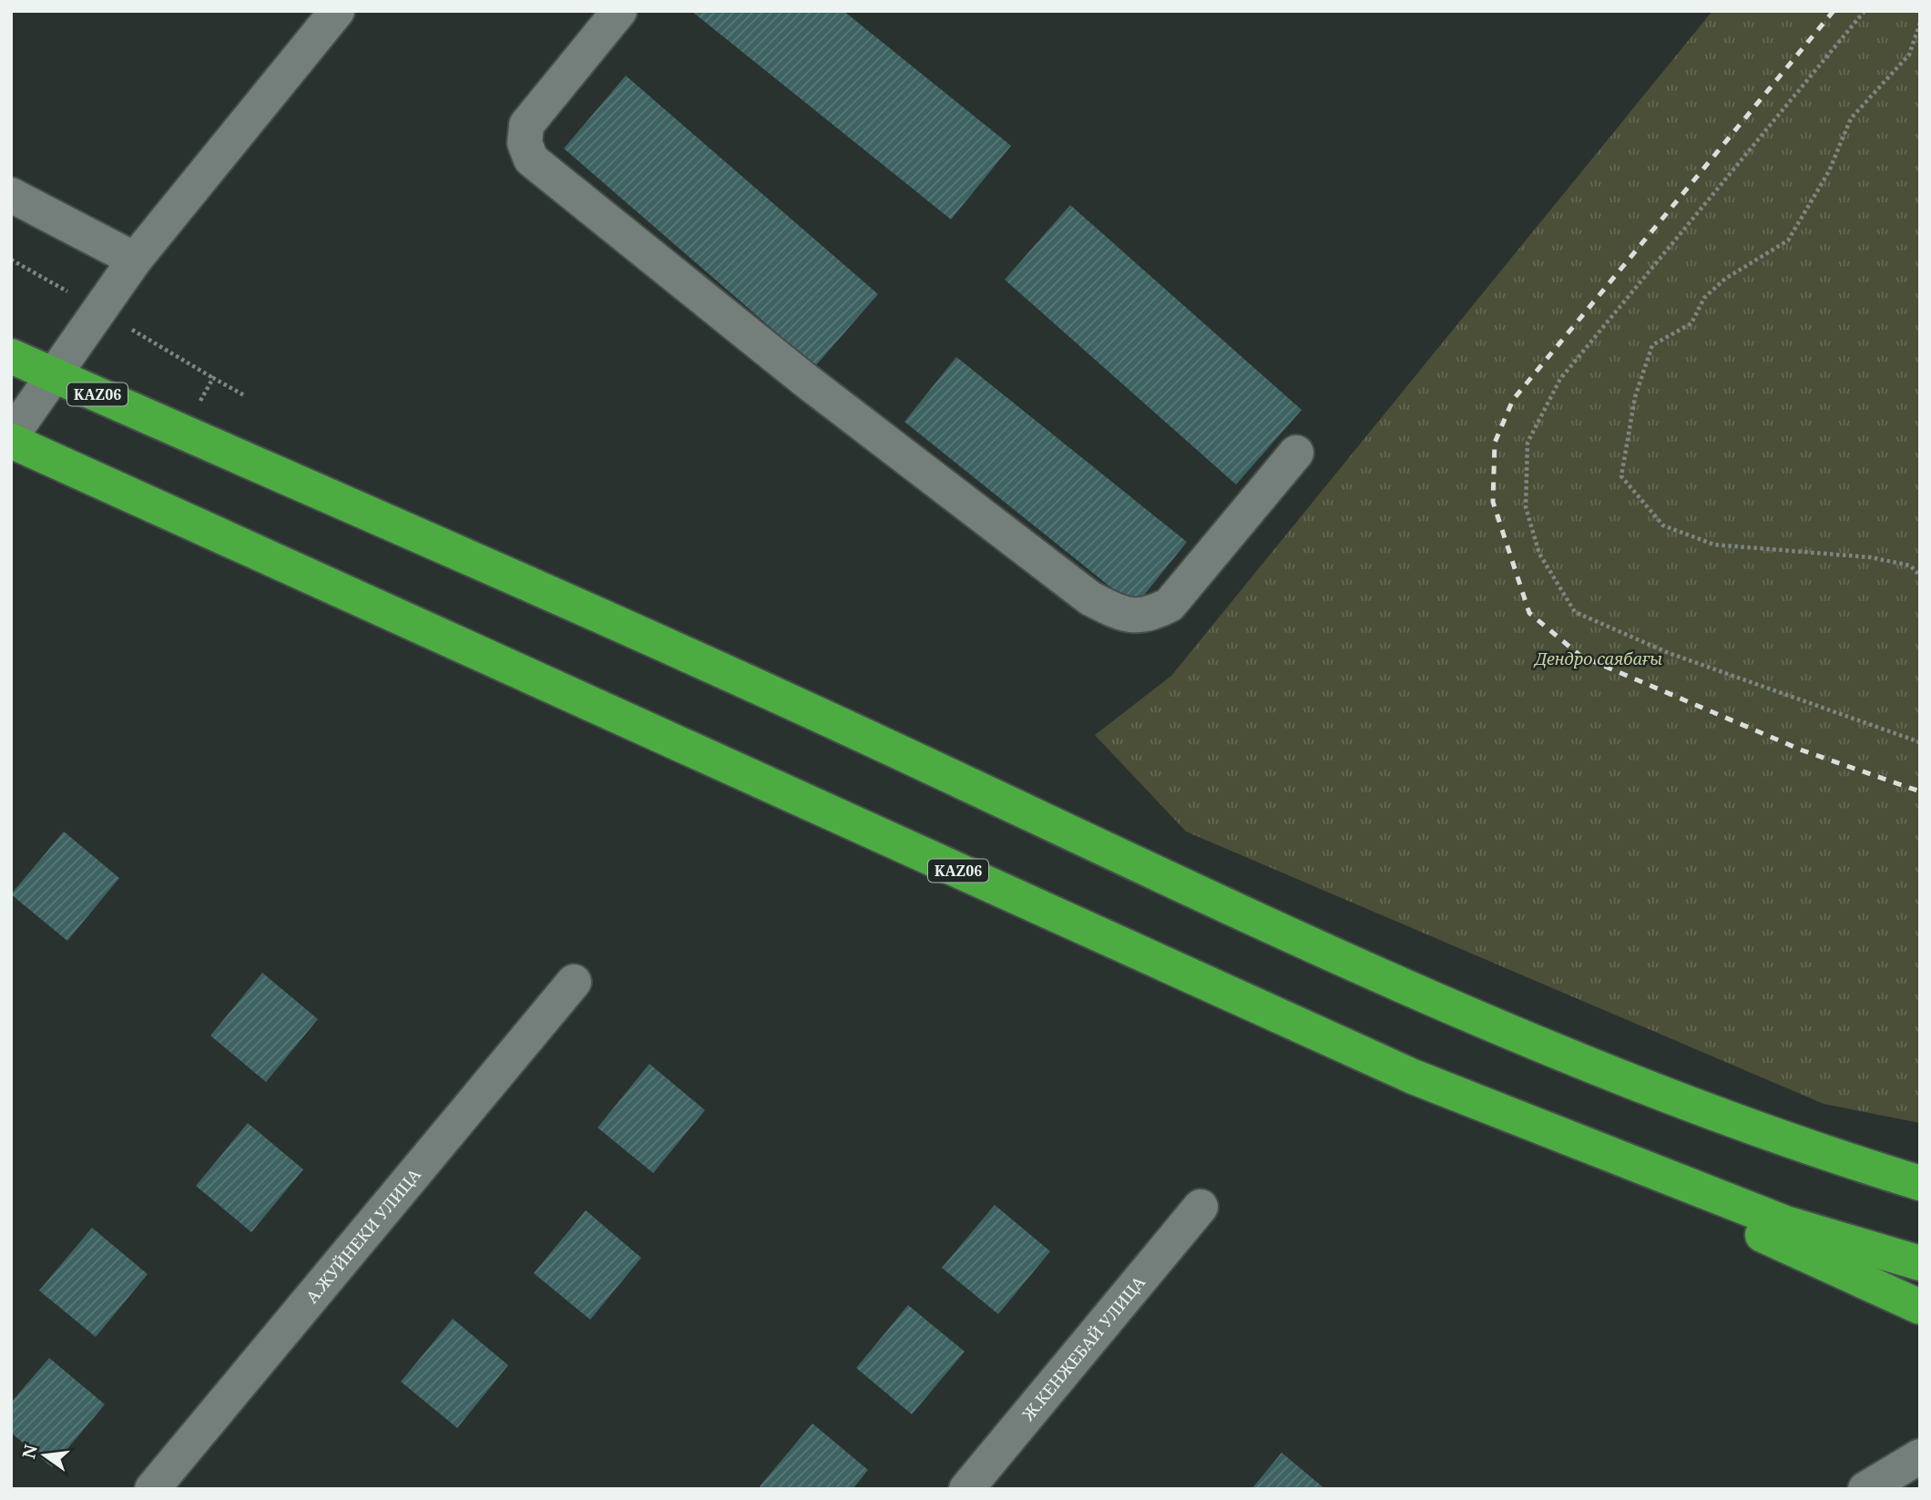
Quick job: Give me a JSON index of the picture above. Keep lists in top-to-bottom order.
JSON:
{
  "streets": {
    "highway": ["KАZ06"],
    "street": ["А.ЖУЙНЕКИ УЛИЦА", "Ж.КЕНЖЕБАЙ УЛИЦА"]
  },
  "parks": ["Дендро саябағы"],
  "north": "left"
}
